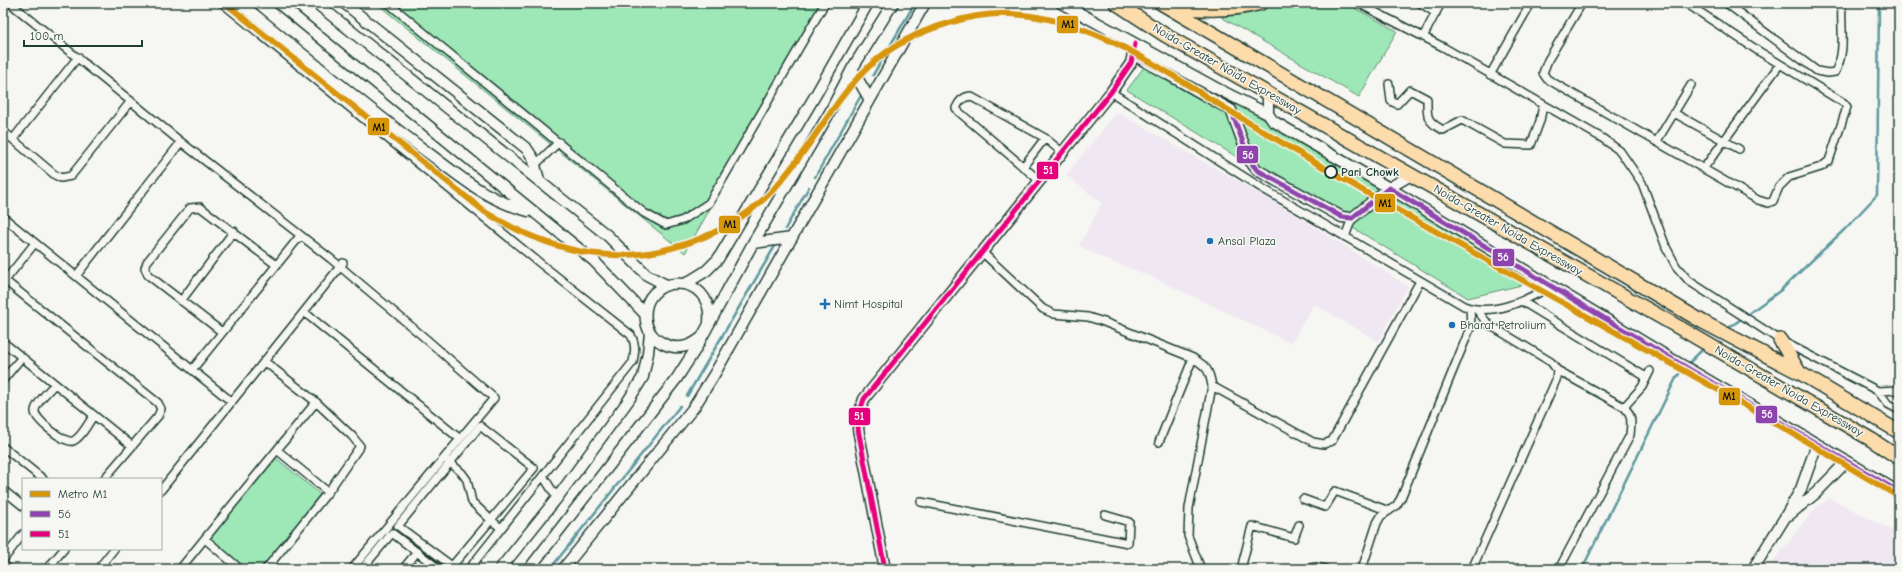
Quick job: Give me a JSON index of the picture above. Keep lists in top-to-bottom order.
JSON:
{
  "streets": {
    "highway": ["Noida-Greater Noida Expressway"]
  },
  "places": {
    "other": ["Pari Chowk", "Ansal Plaza", "Bharat Petrolium"],
    "health": ["Nimt Hospital"]
  },
  "lines": ["metro line M1", "transit line 51", "transit line 56"],
  "legend": ["Metro M1", "56", "51"],
  "scale_bar": "100 m"
}
